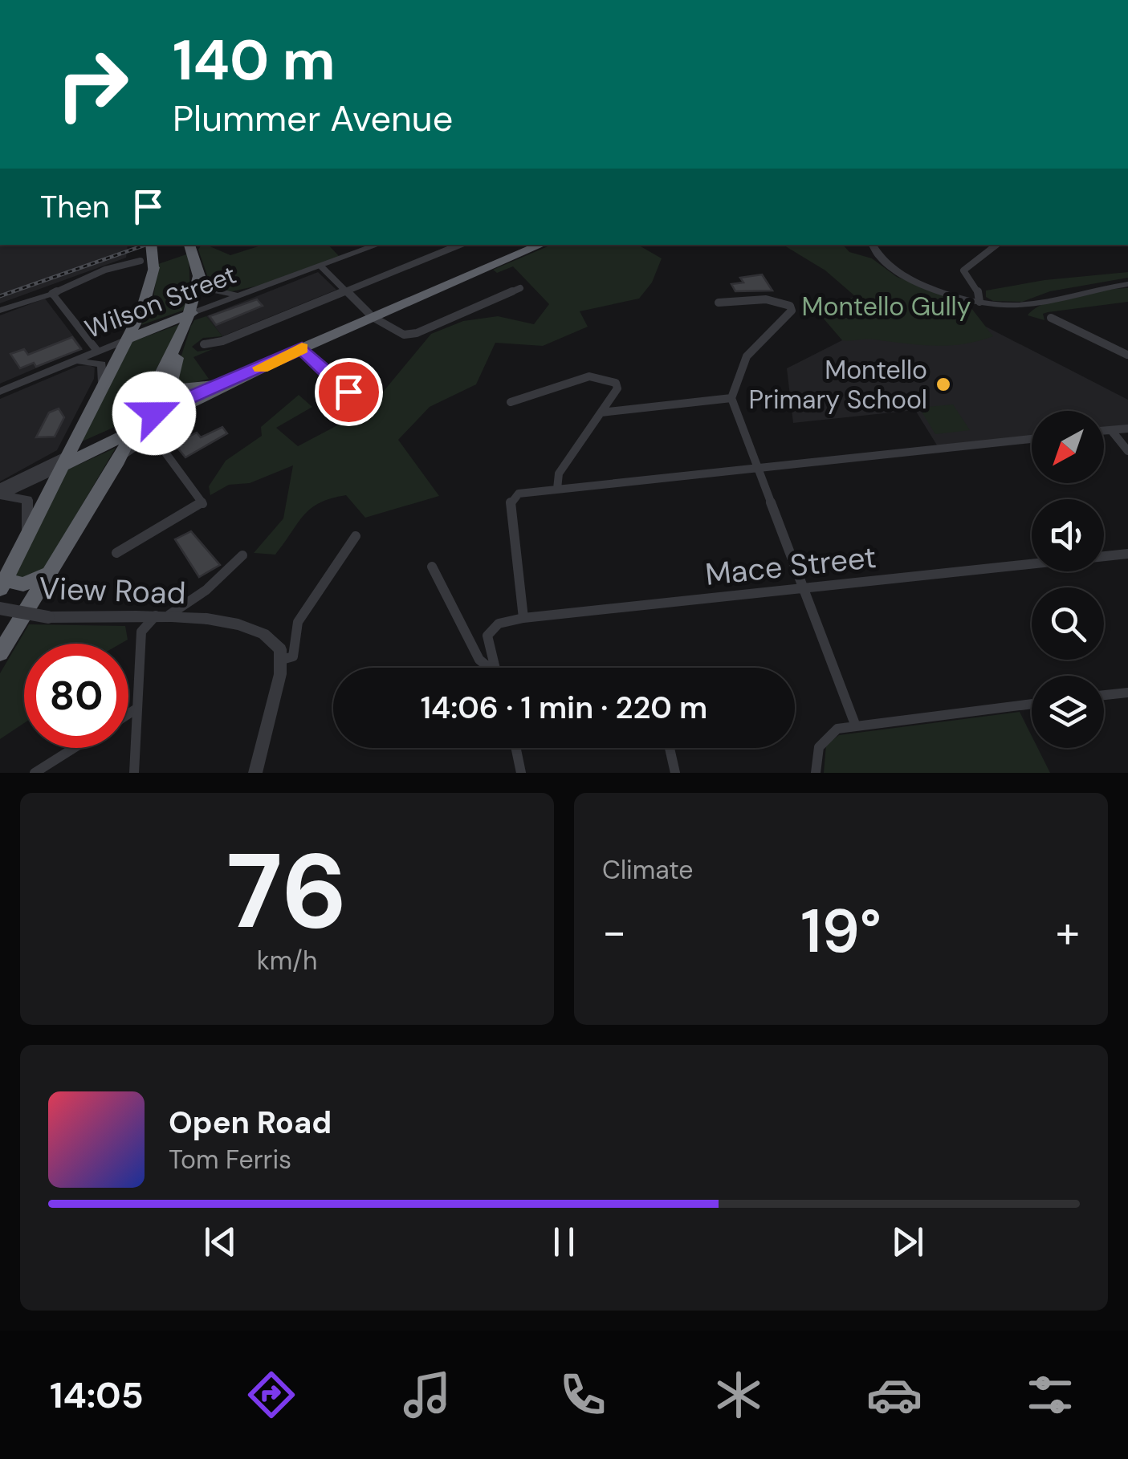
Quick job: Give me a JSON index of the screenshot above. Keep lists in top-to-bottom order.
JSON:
{
  "streets": {
    "highway": ["Wilson Street"],
    "street": ["Mace Street", "View Road"]
  },
  "parks": ["Montello Gully"],
  "places": ["Montello Primary School"],
  "north": "bottom left",
  "page": {
    "turn": ["140 m", "Plummer Avenue"],
    "then": "Then",
    "limit": "80",
    "trip": "14:06 · 1 min · 220 m",
    "tile": [
      ["76", "km/h"],
      "Climate"
    ],
    "heat": ["−", "19°", "+"],
    "song": ["Open Road", "Tom Ferris"],
    "tabs": "14:05"
  }
}
